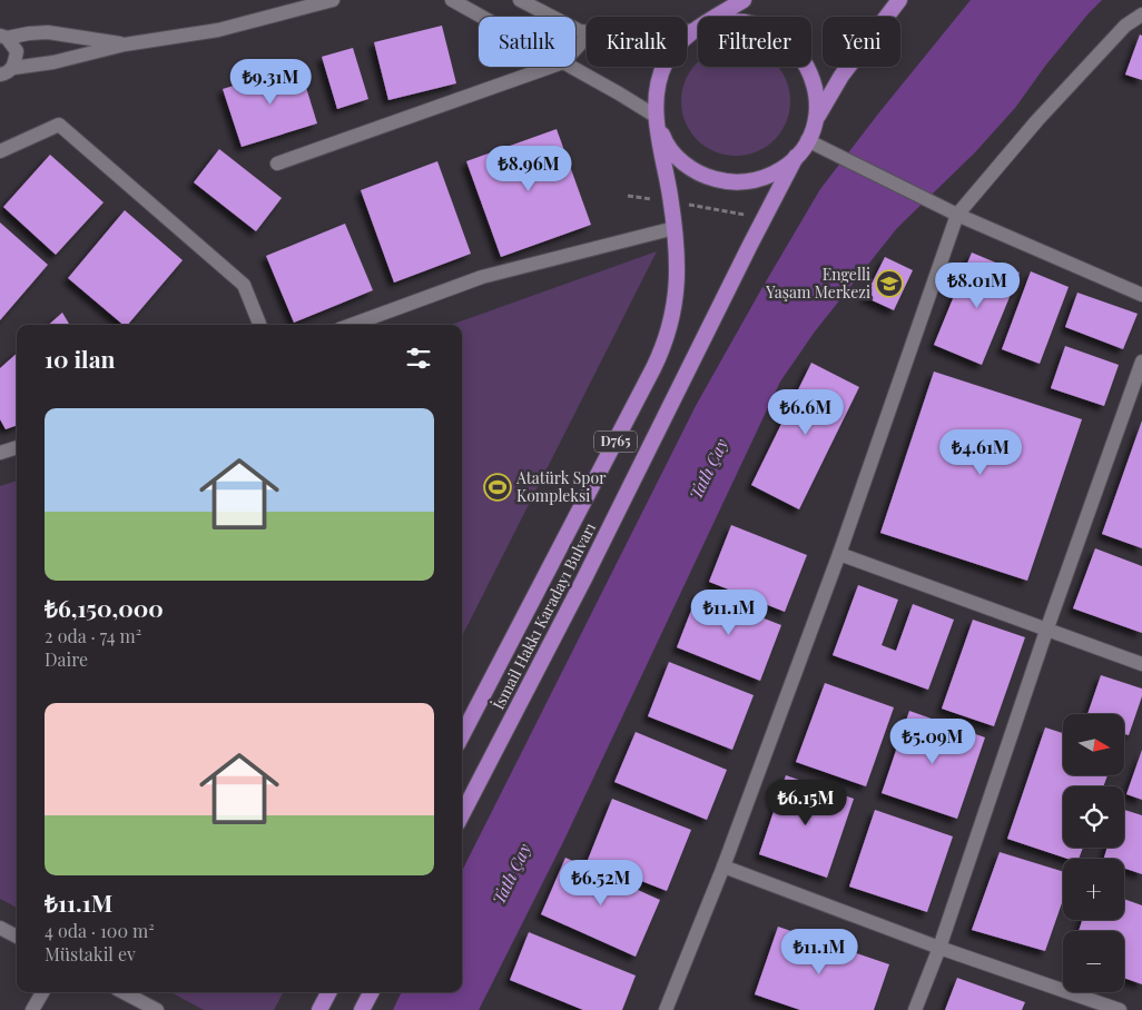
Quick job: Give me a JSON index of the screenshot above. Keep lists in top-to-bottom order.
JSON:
{
  "streets": {
    "highway": ["D765", "İsmail Hakkı Karadayı Bulvarı"]
  },
  "crossings": [
    ["D765", "İsmail Hakkı Karadayı Bulvarı"]
  ],
  "water": ["Tatlı Çay"],
  "places": {
    "school or university": ["Engelli Yaşam Merkezi"],
    "sports": ["Atatürk Spor Kompleksi"]
  },
  "north": "right",
  "page": {
    "chip": [
      "Satılık",
      "Kiralık",
      "Filtreler",
      "Yeni"
    ],
    "price": [
      "₺9.31M",
      "₺8.96M",
      "₺8.01M",
      "₺6.6M",
      "₺4.61M",
      "₺11.1M",
      "₺5.09M",
      "₺6.15M",
      "₺6.52M",
      "₺11.1M"
    ],
    "heading": "10 ilan",
    "list": [
      {
        "name": "₺6,150,000",
        "note": "2 oda · 74 m² · Daire"
      },
      {
        "name": "₺11.1M",
        "note": "4 oda · 100 m² · Müstakil ev"
      }
    ],
    "map_buttons": ["+", "−"]
  }
}
